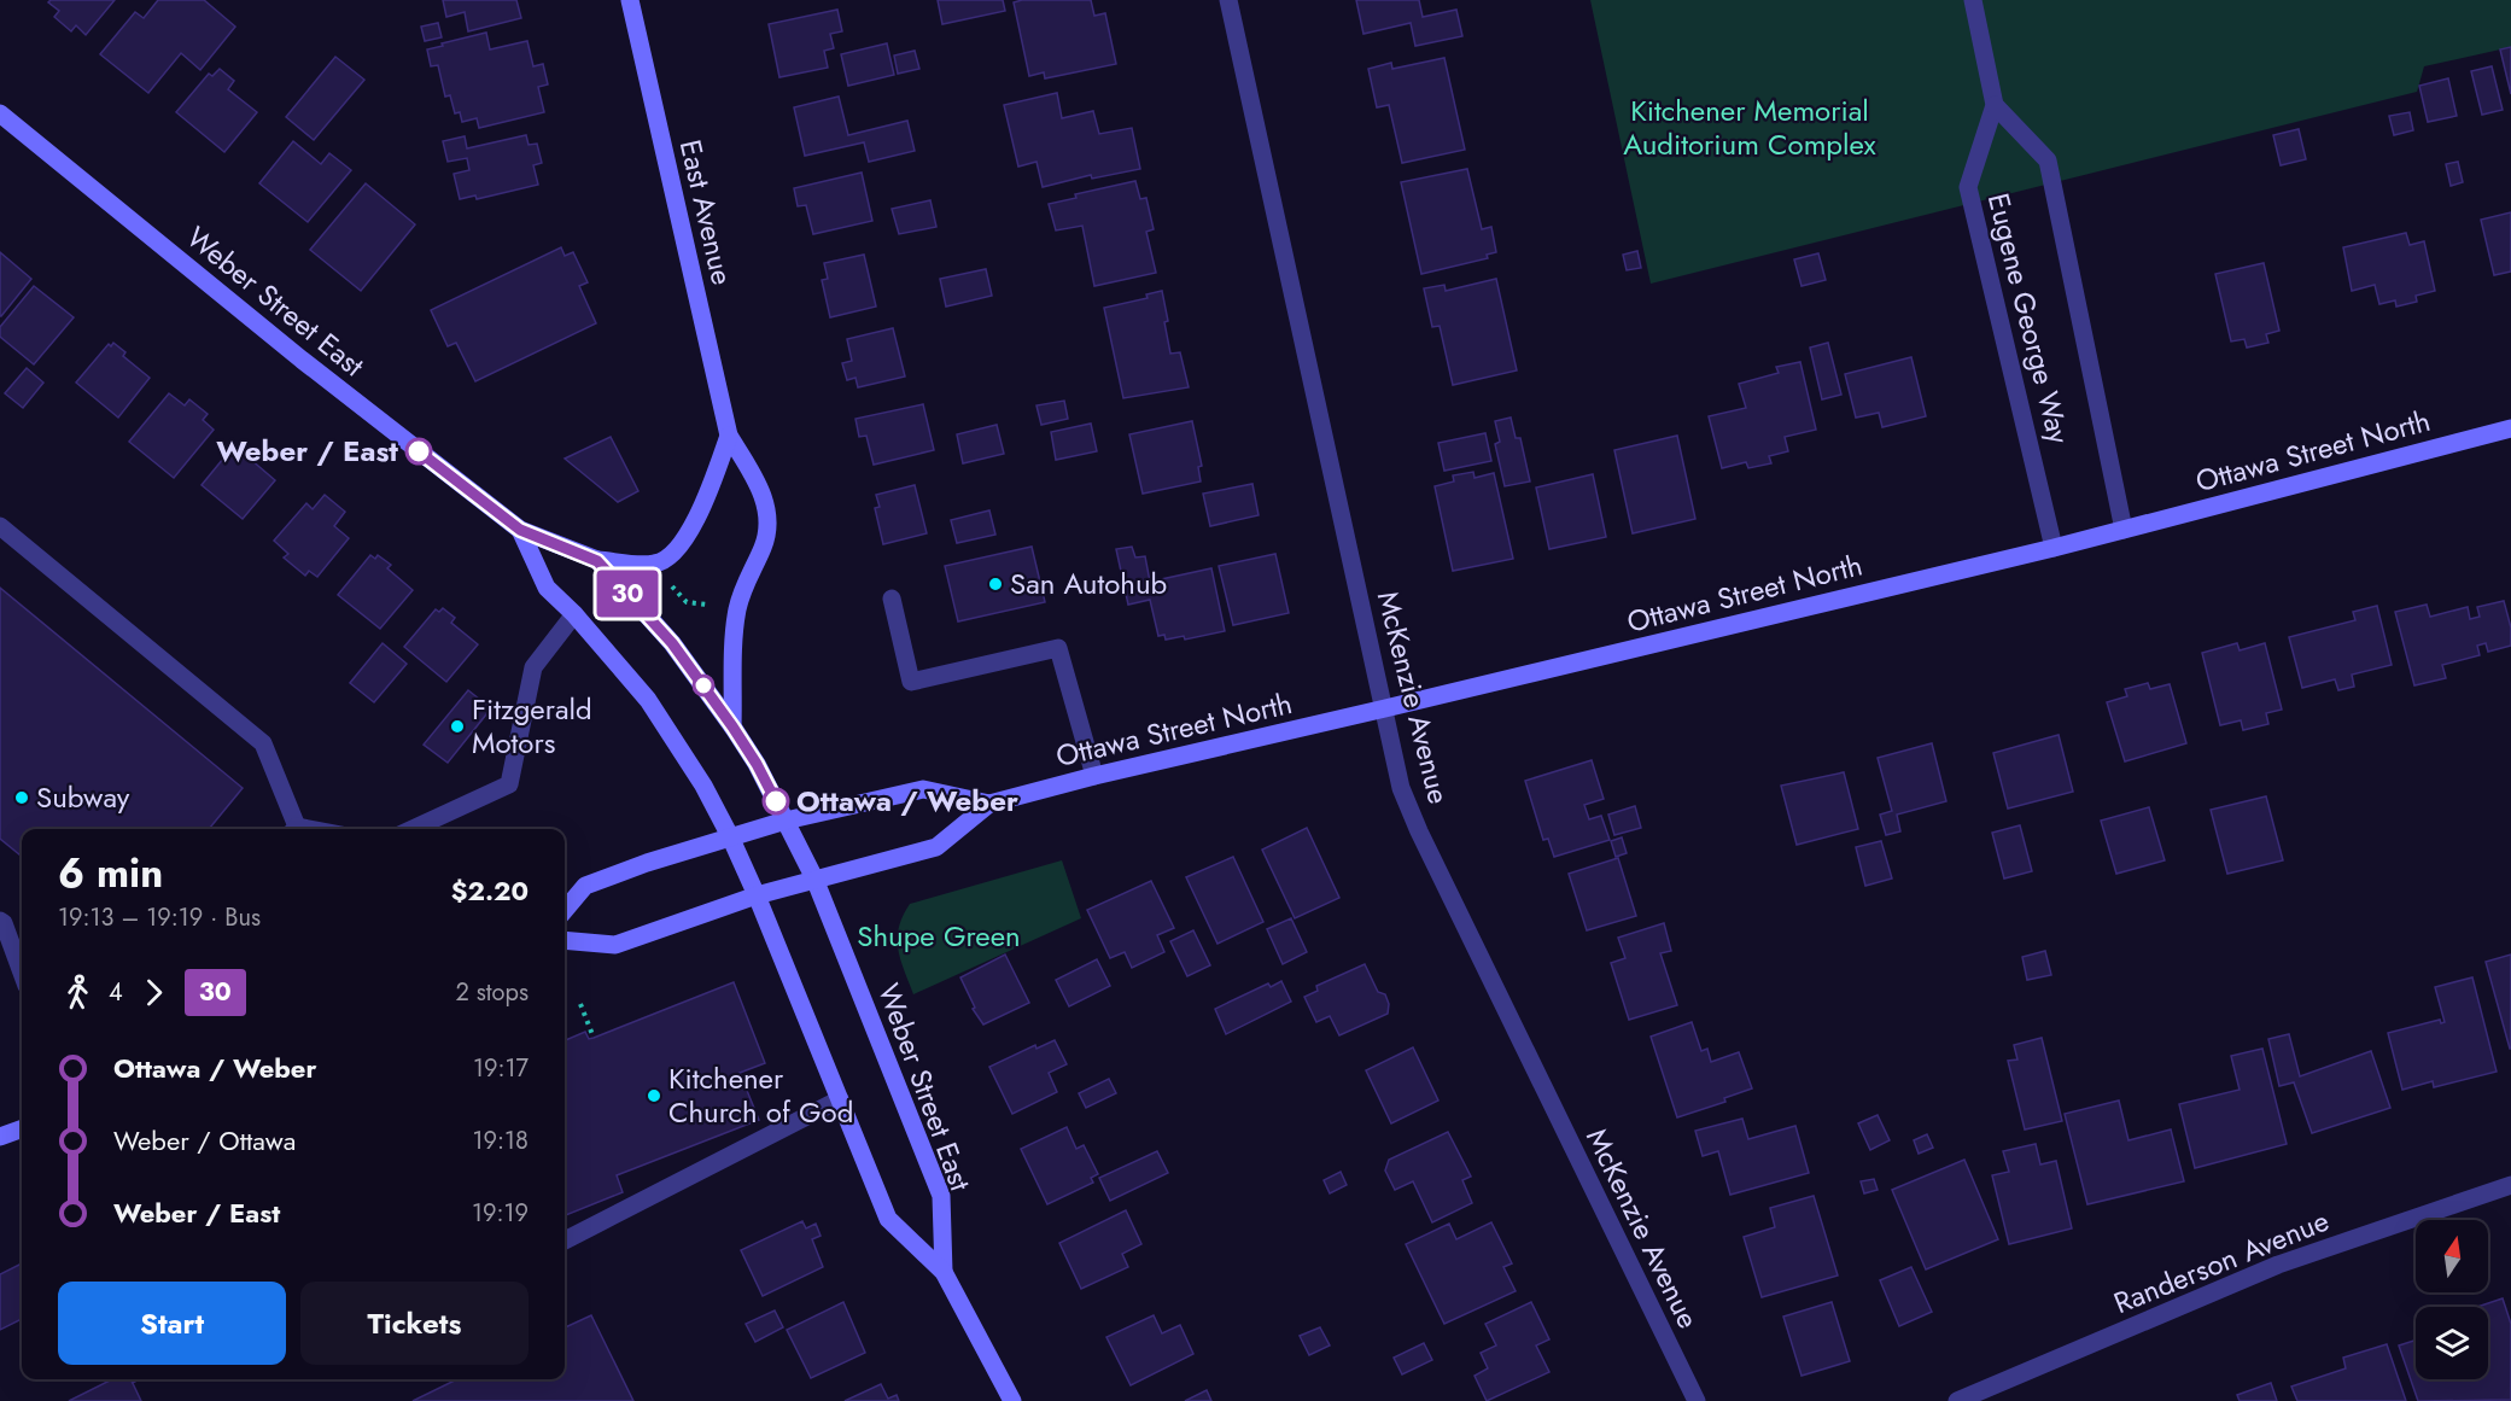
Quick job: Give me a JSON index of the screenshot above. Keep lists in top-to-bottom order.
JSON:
{
  "streets": {
    "main road": ["East Avenue", "Weber Street East", "Ottawa Street North"],
    "street": ["Eugene George Way", "McKenzie Avenue", "Randerson Avenue"]
  },
  "crossings": [
    ["East Avenue", "Weber Street East"],
    ["Weber Street East", "Ottawa Street North"],
    ["Eugene George Way", "Ottawa Street North"],
    ["Ottawa Street North", "McKenzie Avenue"]
  ],
  "parks": ["Kitchener Memorial Auditorium Complex", "Shupe Green"],
  "places": [
    "Weber / East",
    "San Autohub",
    "Fitzgerald Motors",
    "Subway",
    "Ottawa / Weber",
    "Kitchener Church of God"
  ],
  "lines": ["bus line 30"],
  "north": "top",
  "page": {
    "on_map": "30",
    "heading": ["6 min", "19:13 – 19:19 · Bus", "$2.20"],
    "legs": ["4", "30", "2 stops"],
    "list": [
      {
        "name": "Ottawa / Weber",
        "value": "19:17"
      },
      {
        "name": "Weber / Ottawa",
        "value": "19:18"
      },
      {
        "name": "Weber / East",
        "value": "19:19"
      }
    ],
    "buttons": ["Start", "Tickets"]
  }
}
